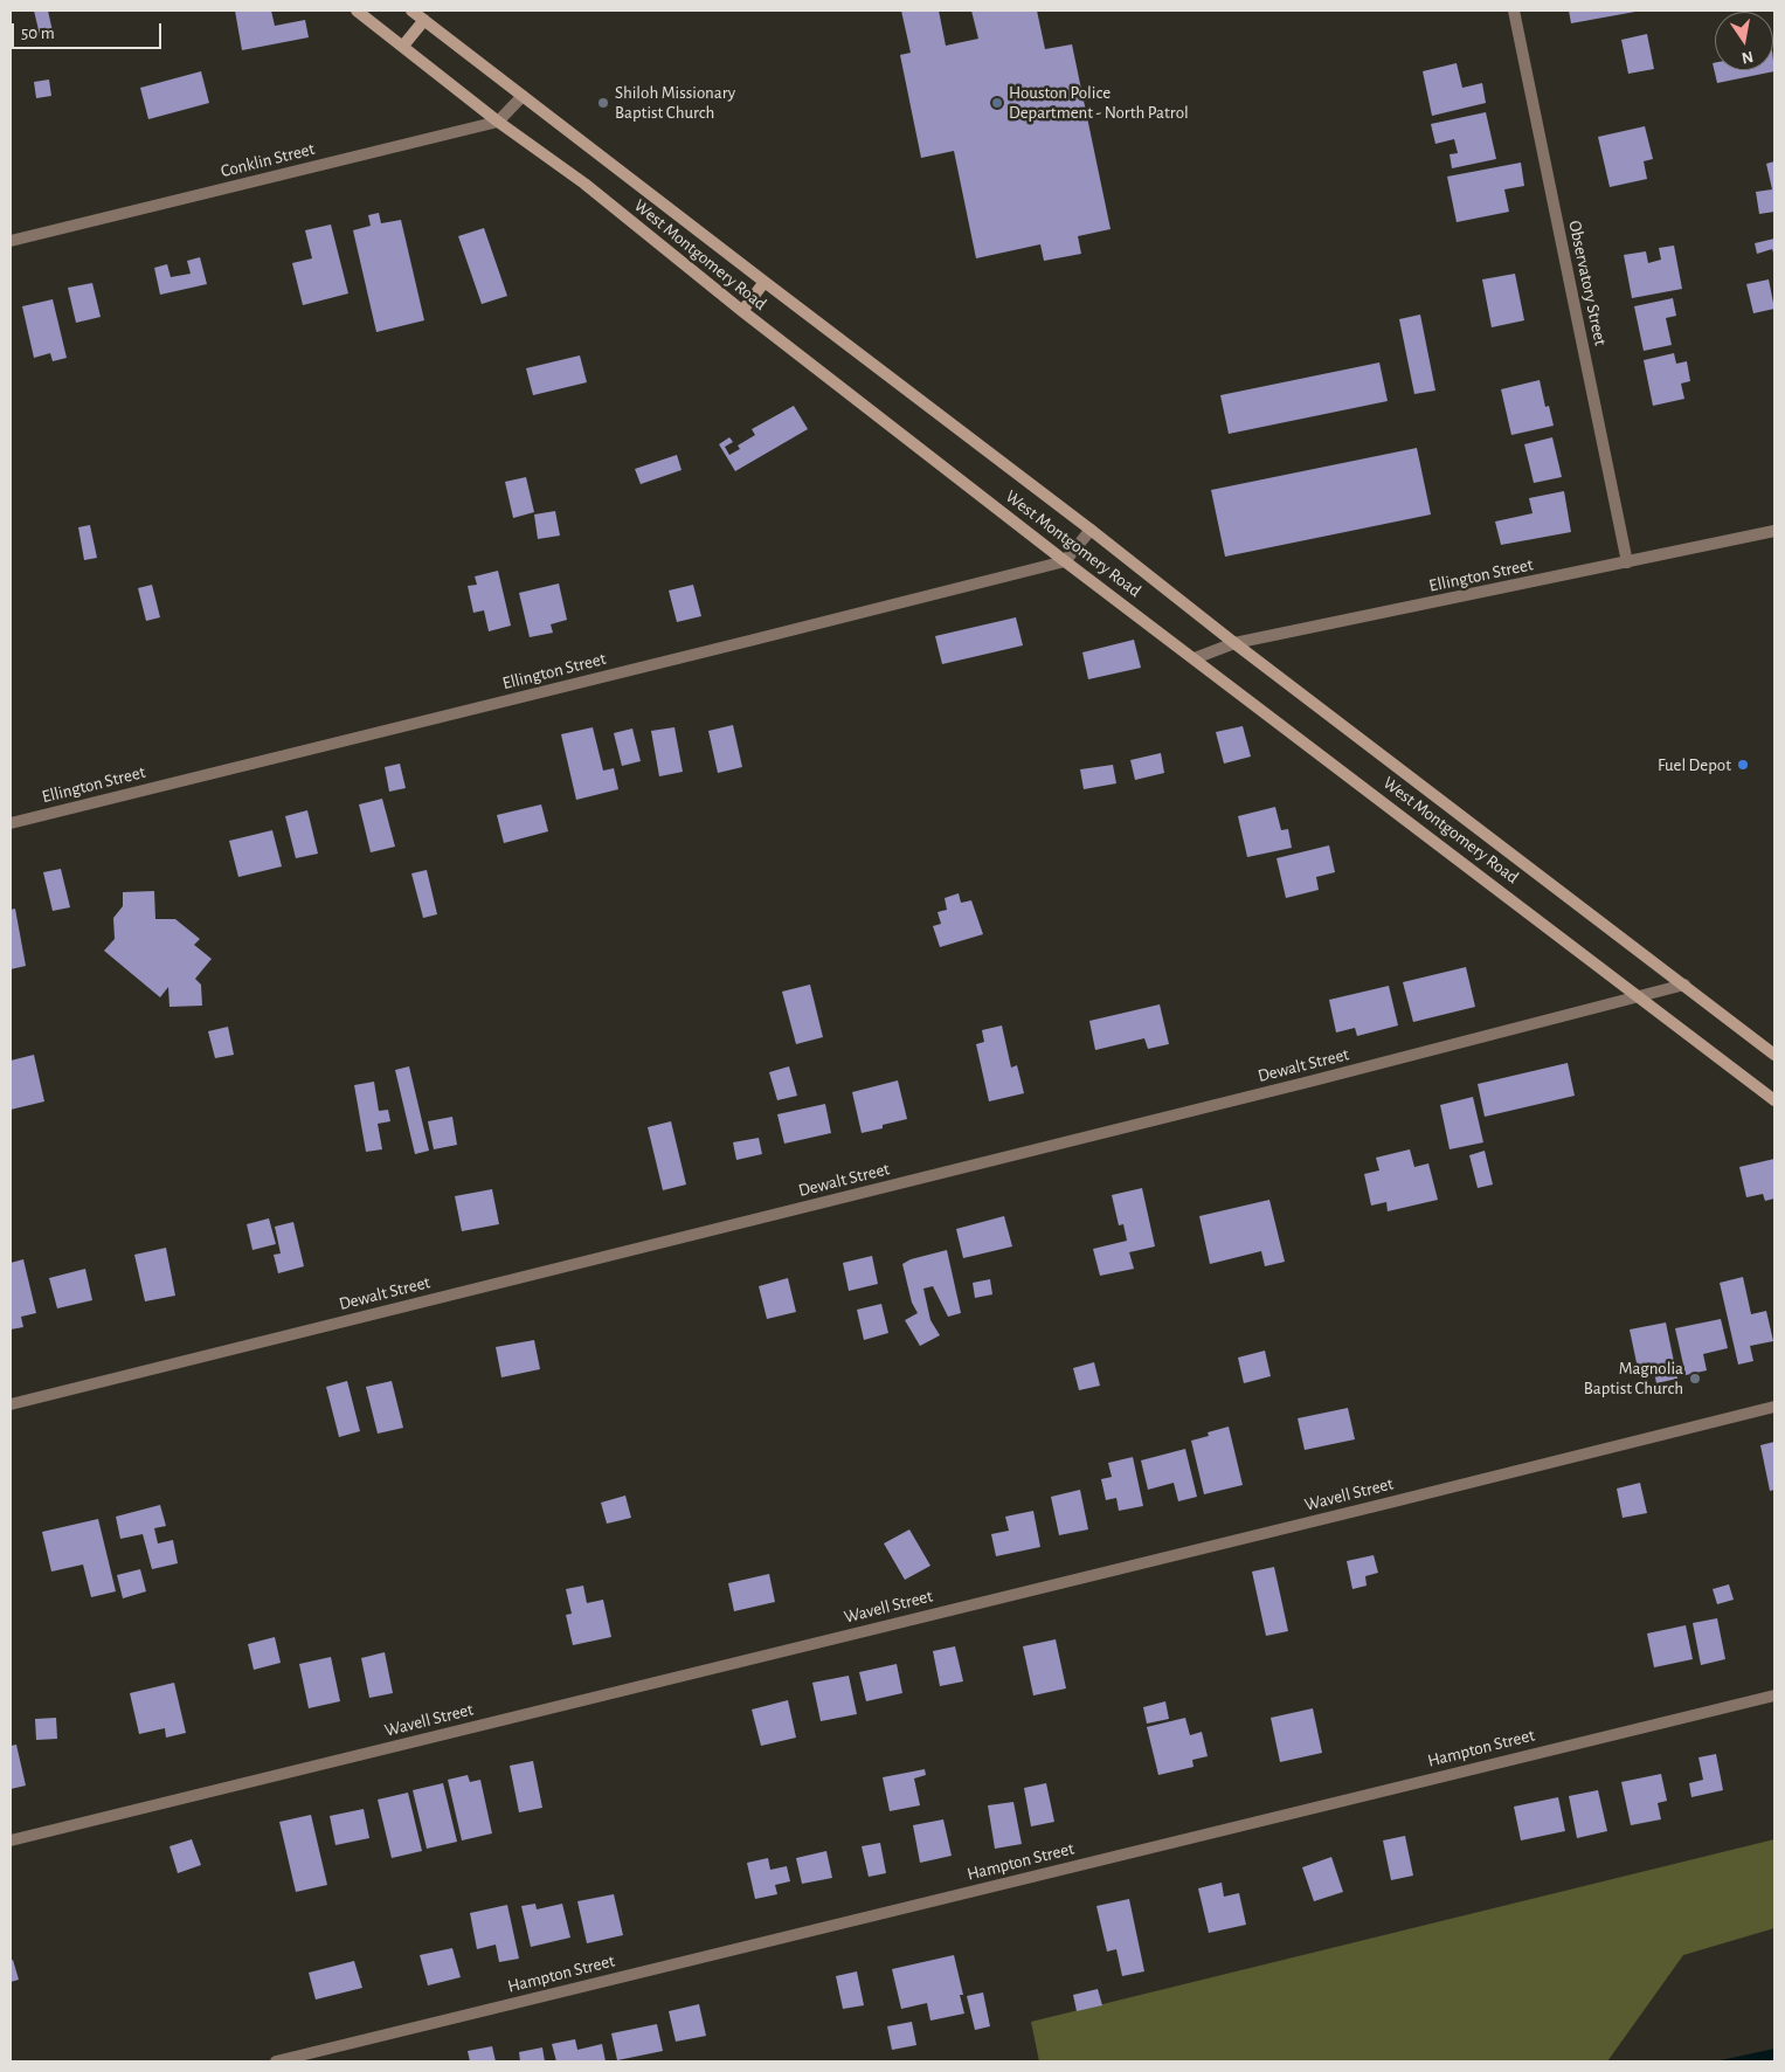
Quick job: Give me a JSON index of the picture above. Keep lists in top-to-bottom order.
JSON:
{
  "streets": {
    "main road": ["West Montgomery Road"],
    "street": [
      "Conklin Street",
      "Observatory Street",
      "Ellington Street",
      "Dewalt Street",
      "Wavell Street",
      "Hampton Street"
    ]
  },
  "crossings": [
    ["Conklin Street", "West Montgomery Road"],
    ["West Montgomery Road", "Ellington Street"],
    ["West Montgomery Road", "Dewalt Street"],
    ["Observatory Street", "Ellington Street"]
  ],
  "places": [
    "Shiloh Missionary Baptist Church",
    "Houston Police Department - North Patrol",
    "Fuel Depot",
    "Magnolia Baptist Church"
  ],
  "scale_bar": "50 m",
  "north": "bottom"
}
